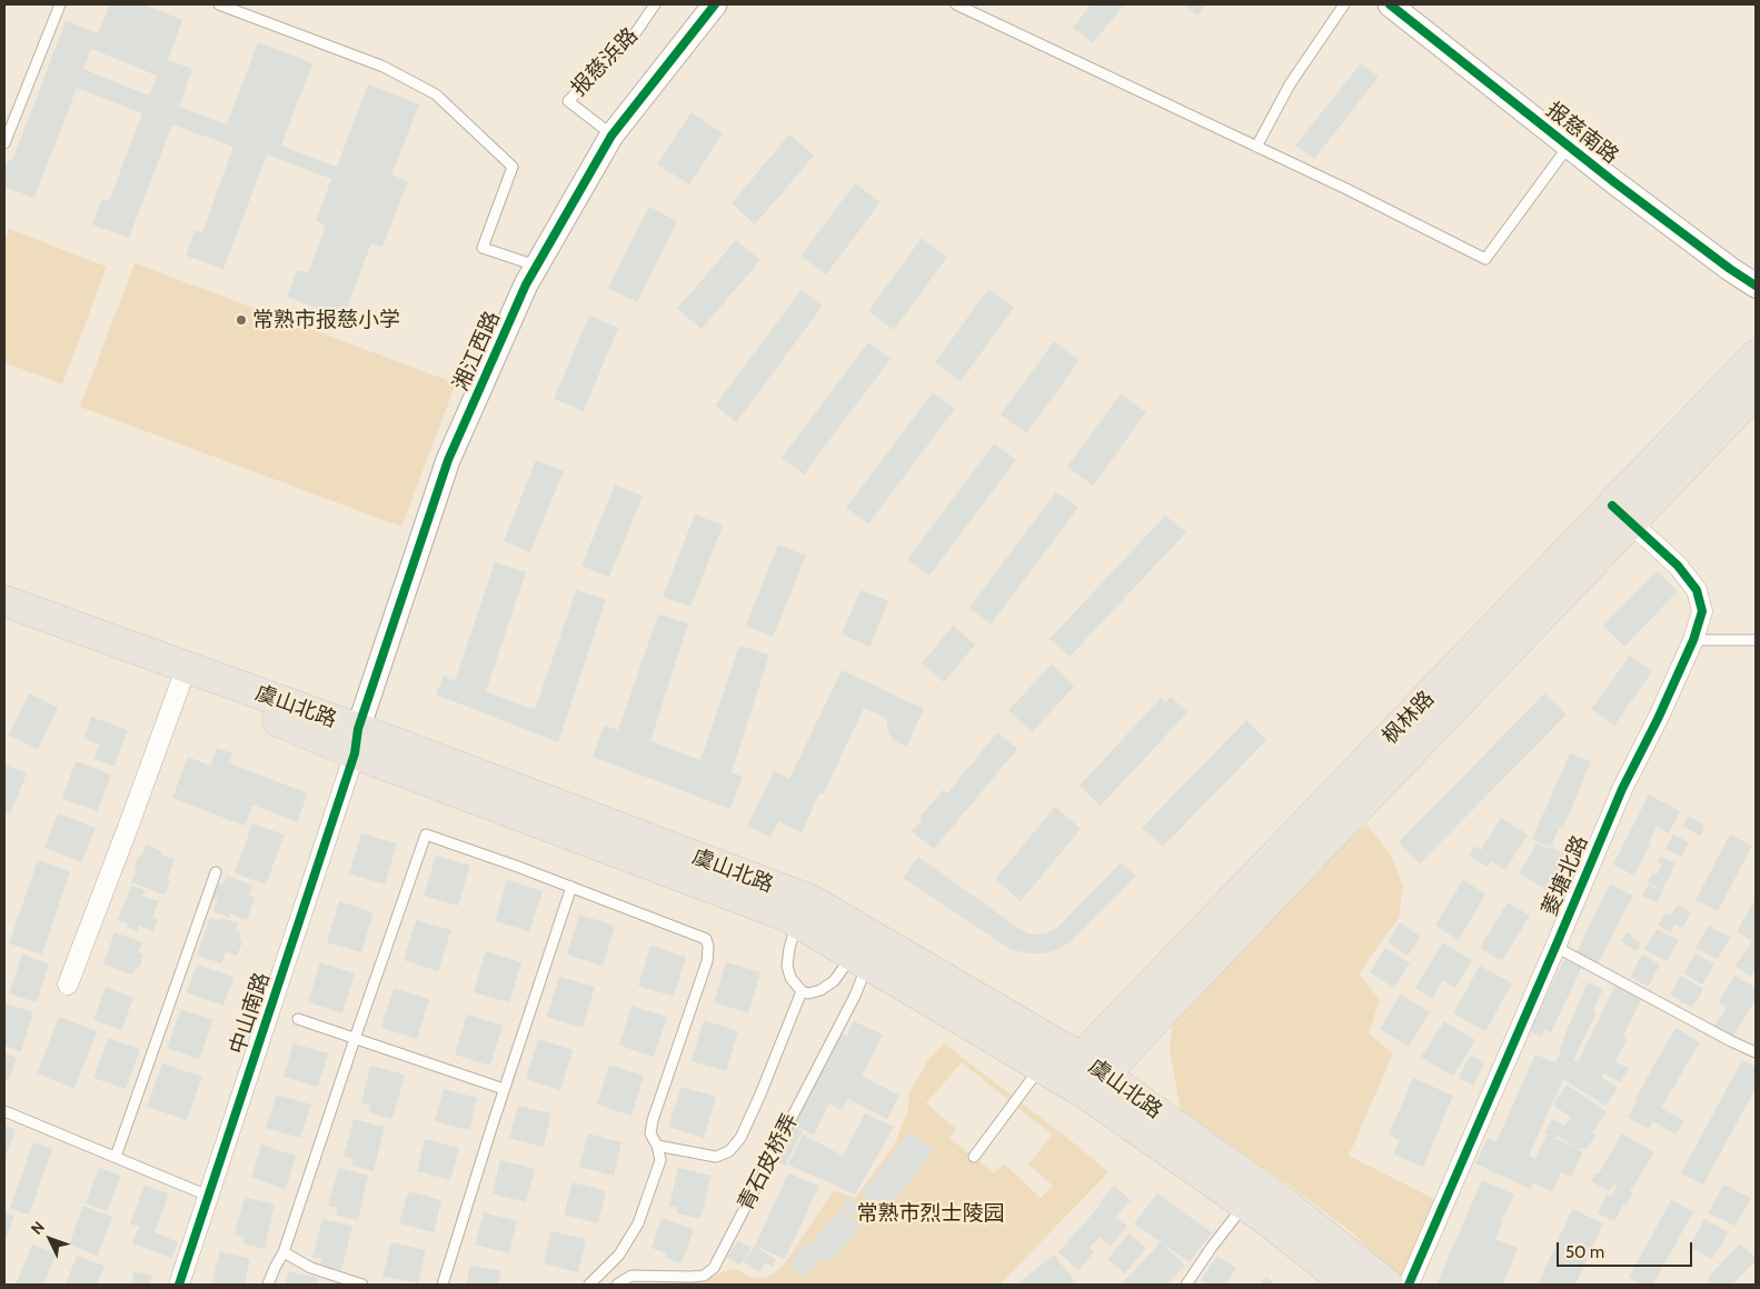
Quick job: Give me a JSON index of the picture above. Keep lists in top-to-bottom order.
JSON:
{
  "streets": {
    "main road": ["虞山北路", "枫林路"],
    "street": [
      "报慈南路",
      "湘江西路",
      "菱塘北路",
      "中山南路"
    ],
    "lane": ["报慈浜路", "青石皮桥弄"]
  },
  "crossings": [
    ["报慈浜路", "湘江西路"],
    ["湘江西路", "虞山北路"],
    ["湘江西路", "中山南路"],
    ["虞山北路", "枫林路"],
    ["虞山北路", "中山南路"],
    ["虞山北路", "青石皮桥弄"],
    ["枫林路", "菱塘北路"]
  ],
  "parks": ["常熟市烈士陵园"],
  "places": ["常熟市报慈小学"],
  "scale_bar": "50 m",
  "north": "top left"
}
